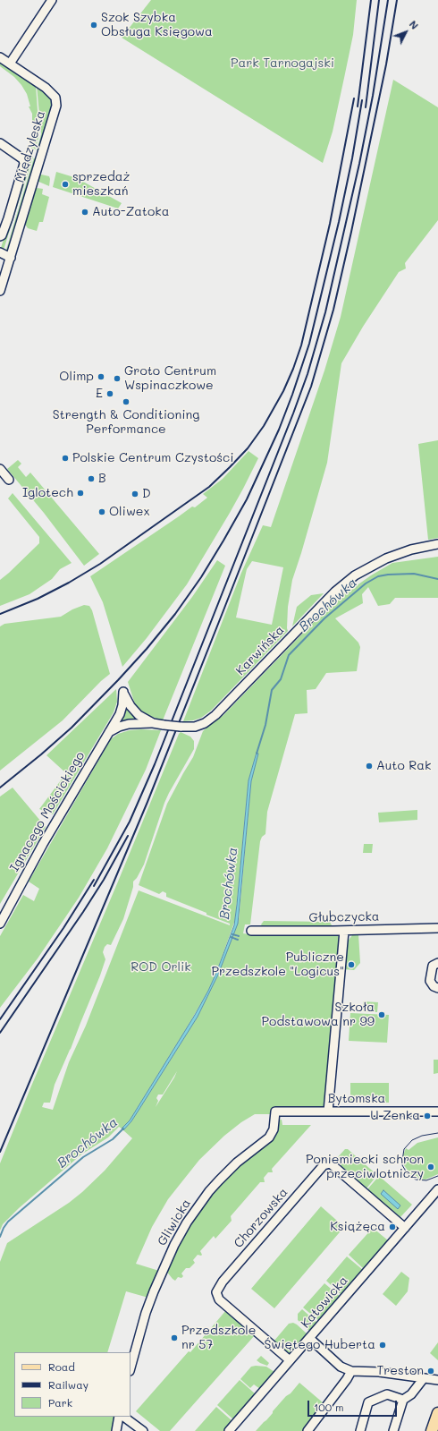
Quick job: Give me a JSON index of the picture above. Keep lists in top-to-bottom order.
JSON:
{
  "streets": {
    "street": [
      "Międzyleska",
      "Karwińska",
      "Ignacego Mościckiego",
      "Głubczycka",
      "Bytomska",
      "Chorzowska",
      "Gliwicka",
      "Katowicka"
    ]
  },
  "crossings": [
    ["Karwińska", "Ignacego Mościckiego"],
    ["Bytomska", "Gliwicka"],
    ["Chorzowska", "Katowicka"]
  ],
  "water": ["Brochówka"],
  "parks": ["Park Tarnogajski", "ROD Orlik"],
  "places": [
    "Szok Szybka Obsługa Księgowa",
    "sprzedaż mieszkań",
    "Auto-Zatoka",
    "Olimp",
    "Groto Centrum Wspinaczkowe",
    "E",
    "Strength & Conditioning Performance",
    "Polskie Centrum Czystości",
    "B",
    "Iglotech",
    "D",
    "Oliwex",
    "Auto Rak",
    "Publiczne Przedszkole \"Logicus\"",
    "Szkoła Podstawowa nr 99",
    "U Zenka",
    "Poniemiecki schron przeciwlotniczy",
    "Książęca",
    "Przedszkole nr 57",
    "Świętego Huberta",
    "Treston"
  ],
  "legend": ["Road", "Railway", "Park"],
  "scale_bar": "100 m",
  "north": "top right"
}
